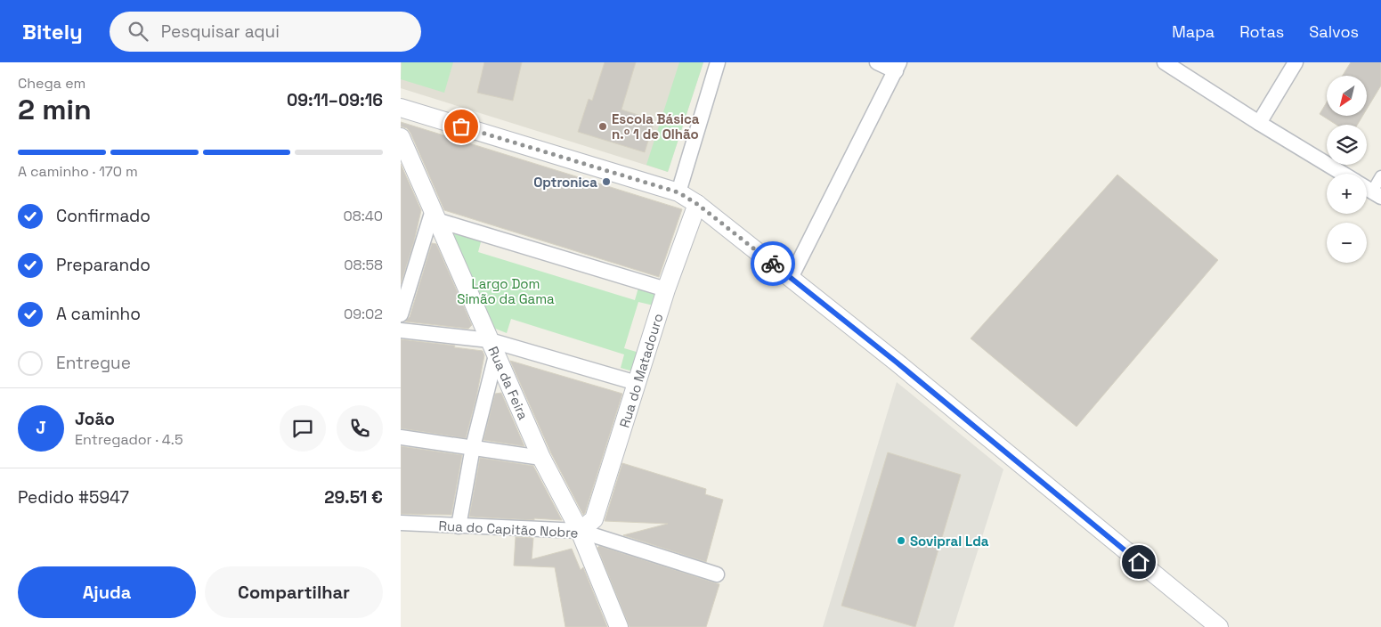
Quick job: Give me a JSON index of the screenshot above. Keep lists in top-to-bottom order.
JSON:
{
  "streets": {
    "street": ["Rua do Matadouro", "Rua da Feira", "Rua do Capitão Nobre"]
  },
  "crossings": [
    ["Rua do Matadouro", "Rua da Feira"],
    ["Rua do Matadouro", "Rua do Capitão Nobre"],
    ["Rua da Feira", "Rua do Capitão Nobre"]
  ],
  "parks": ["Largo Dom Simão da Gama"],
  "places": ["Escola Básica n.º 1 de Olhão", "Optronica", "Sovipral Lda"],
  "north": "bottom left",
  "page": {
    "header": "Bitely",
    "search": "Pesquisar aqui",
    "nav": ["Mapa", "Rotas", "Salvos"],
    "heading": ["2 min", "Chega em", "09:11–09:16"],
    "panel": [
      "João",
      "Entregador · 4.5",
      "Pedido #5947",
      "29.51 €"
    ],
    "map_buttons": ["+", "−"],
    "bar": "A caminho · 170 m",
    "list": [
      ["Confirmado", "08:40"],
      ["Preparando", "08:58"],
      ["A caminho", "09:02"],
      "Entregue"
    ],
    "round": "J",
    "buttons": ["Ajuda", "Compartilhar"]
  }
}
